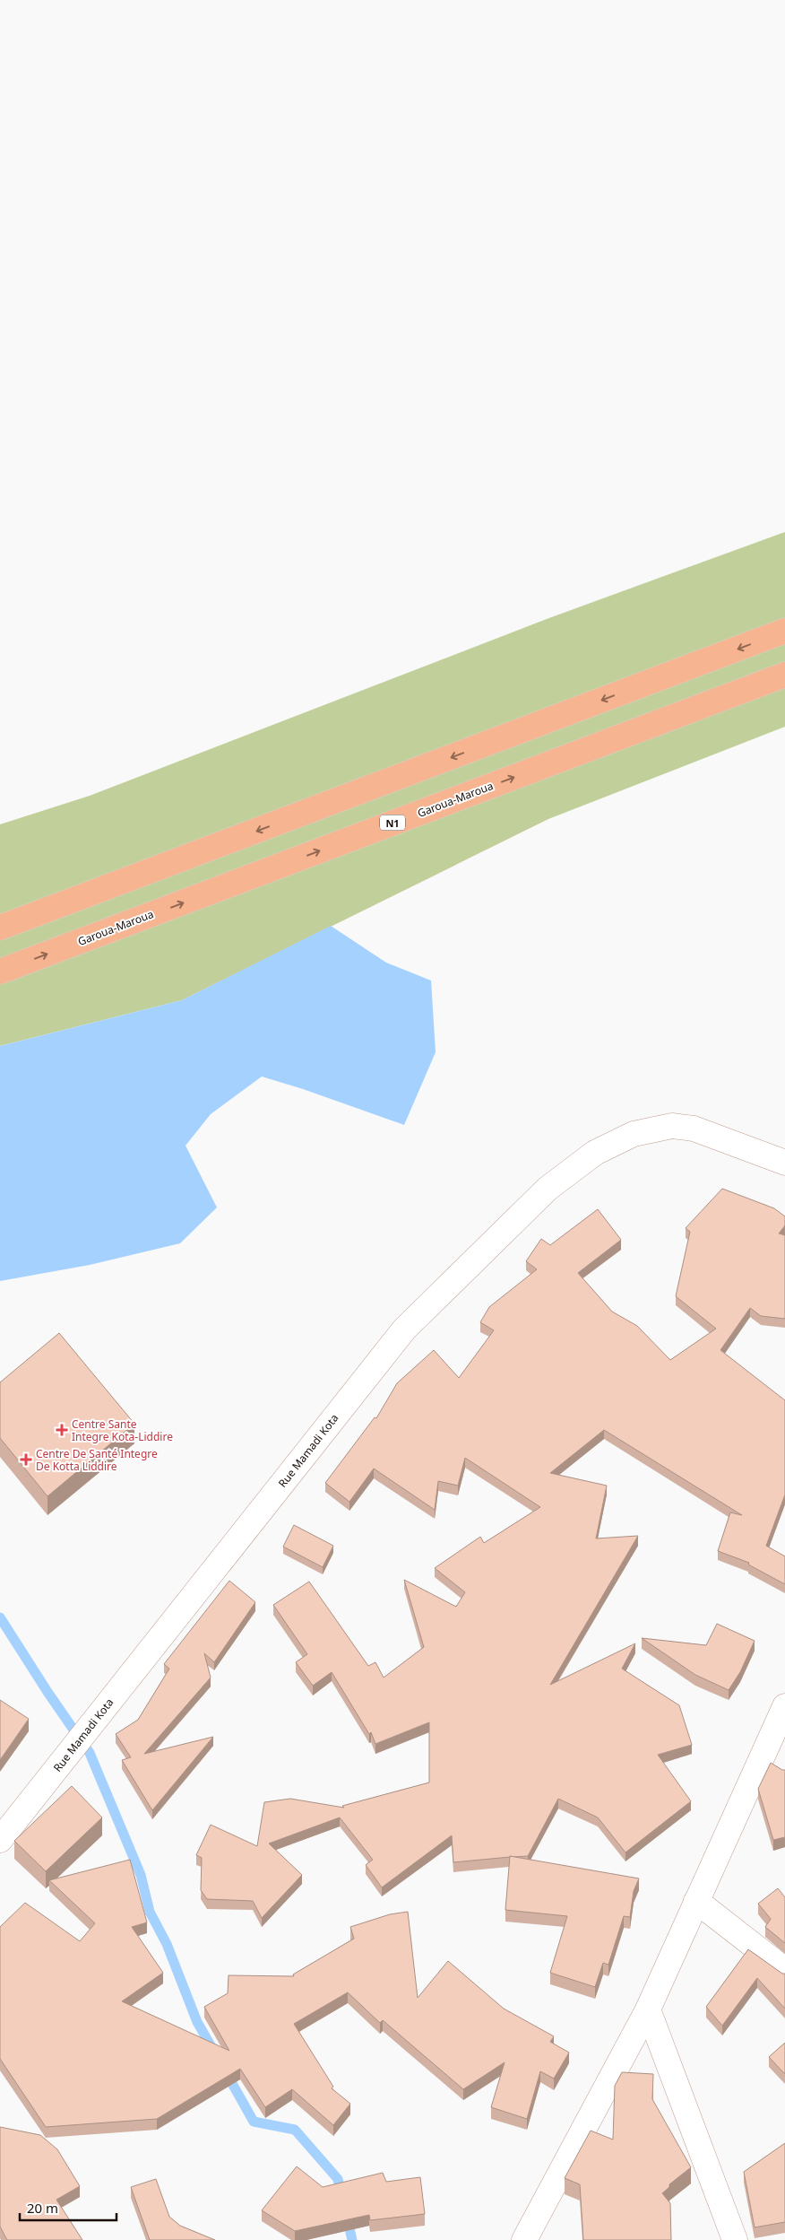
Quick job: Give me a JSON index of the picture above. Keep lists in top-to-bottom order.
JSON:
{
  "streets": {
    "highway": ["Garoua-Maroua", "N1"],
    "main road": ["Rue Mamadi Kota"]
  },
  "places": {
    "health": ["Centre Sante Integre Kota-Liddire", "Centre De Santé Integre De Kotta Liddire"]
  },
  "scale_bar": "20 m"
}
